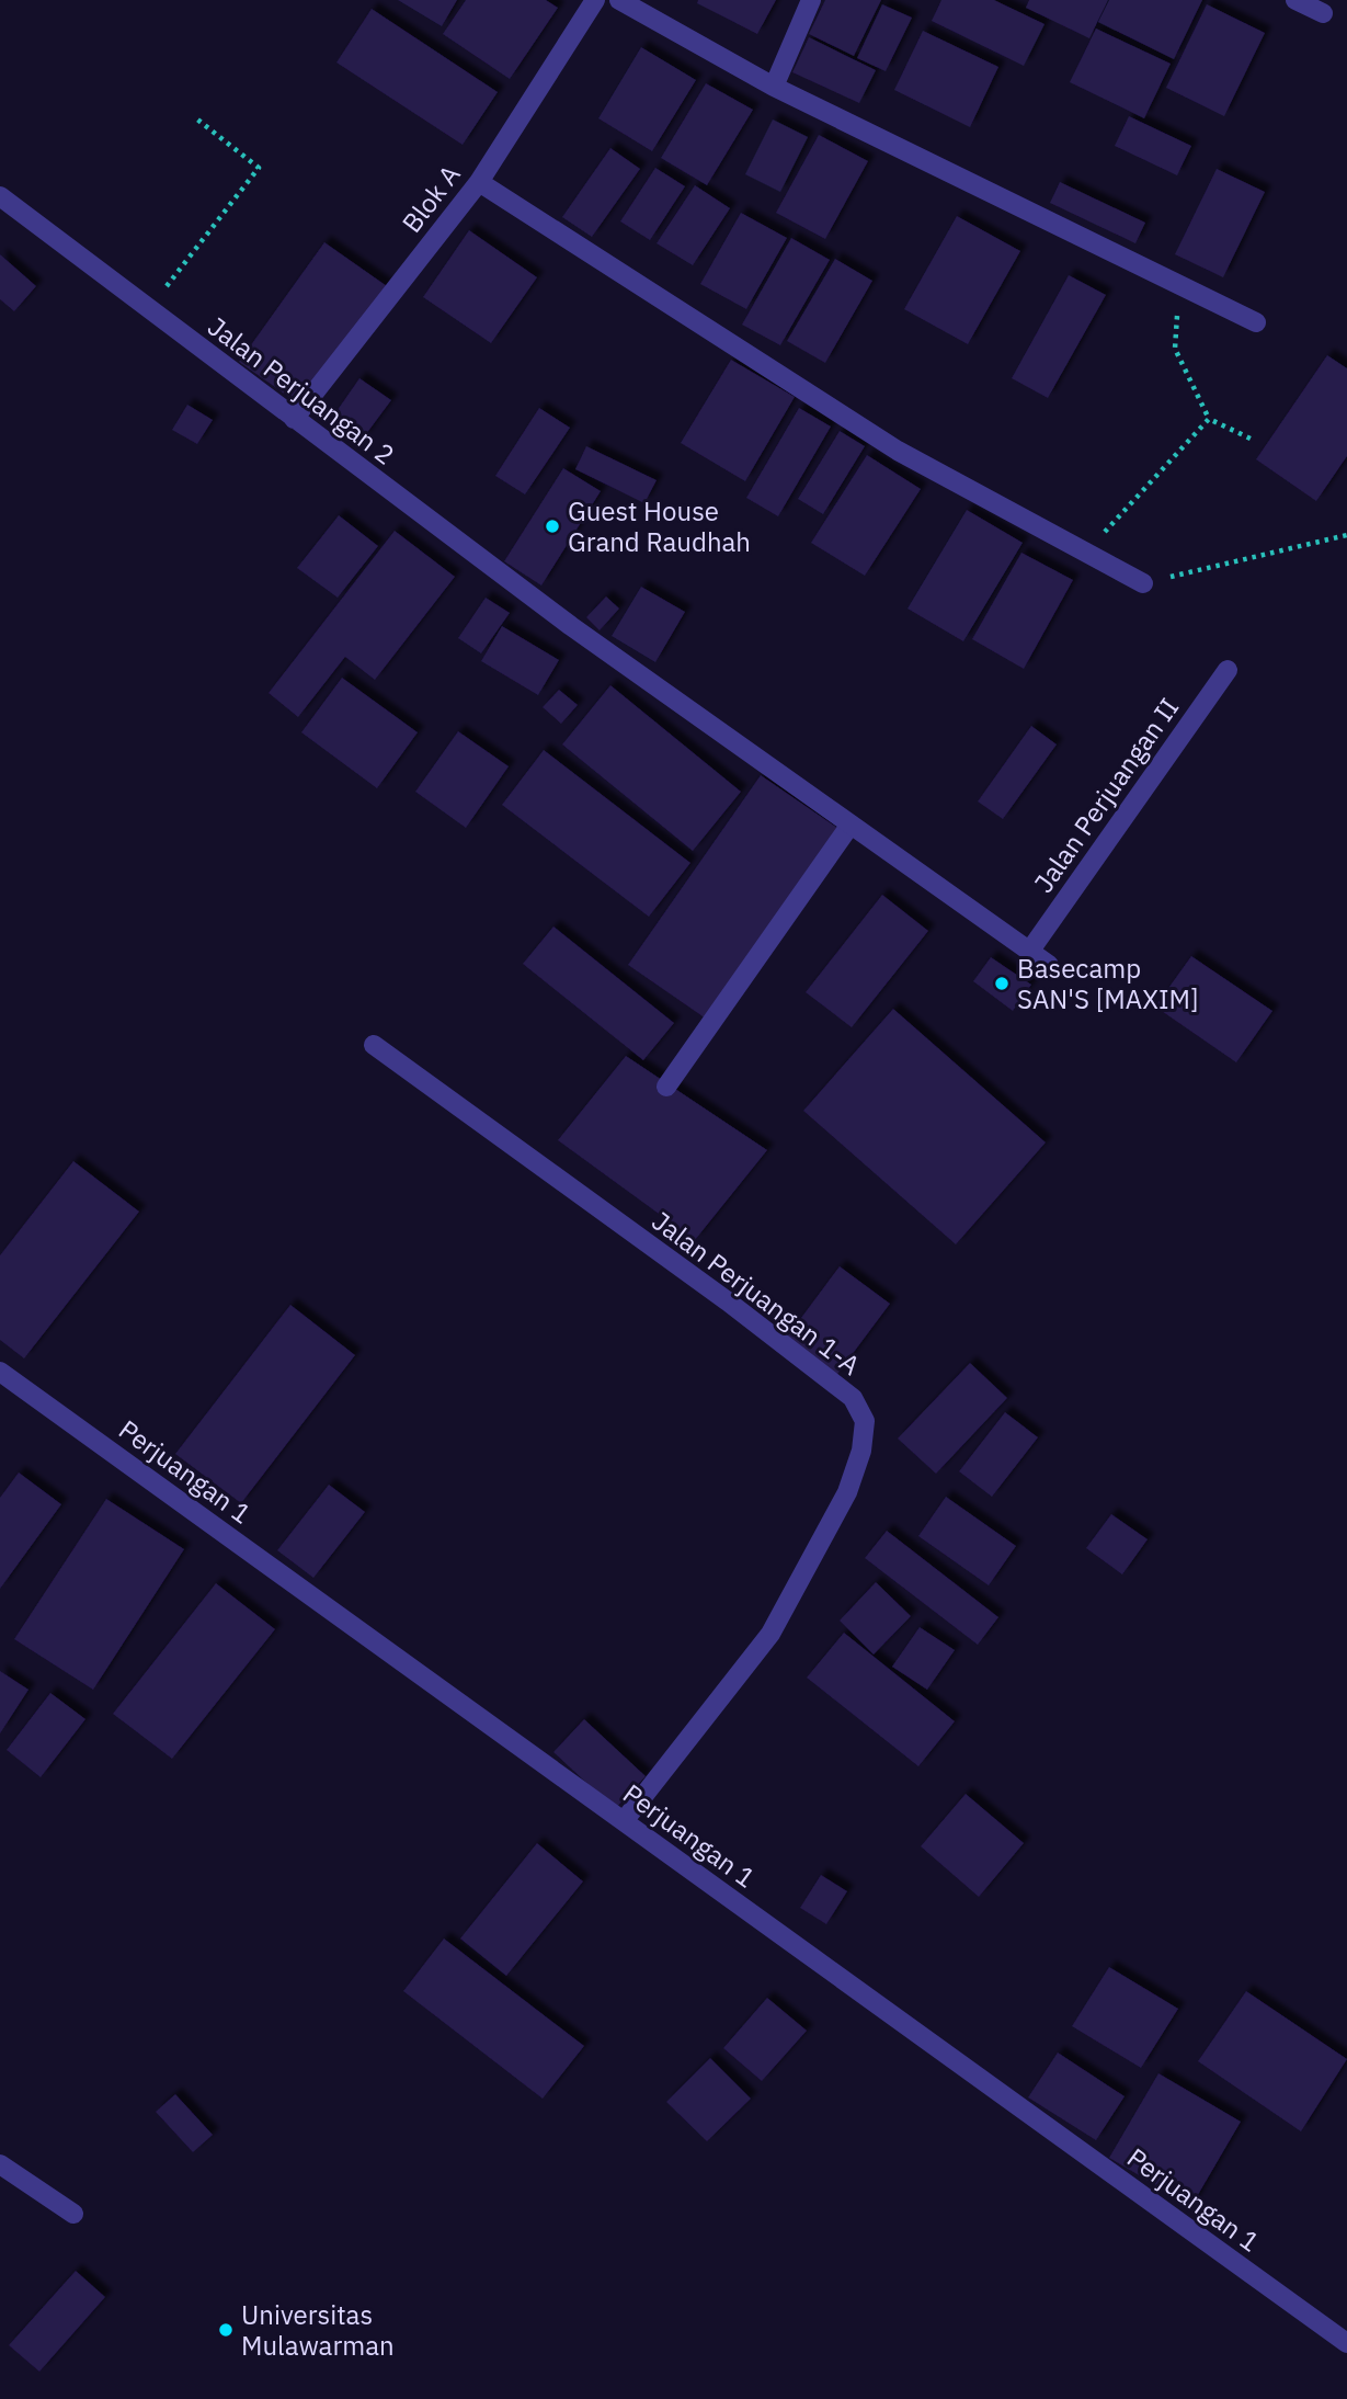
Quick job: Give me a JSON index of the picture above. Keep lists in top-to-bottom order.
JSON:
{
  "streets": {
    "street": [
      "Blok A",
      "Jalan Perjuangan 2",
      "Jalan Perjuangan II",
      "Jalan Perjuangan 1-A",
      "Perjuangan 1"
    ]
  },
  "crossings": [
    ["Blok A", "Jalan Perjuangan 2"],
    ["Jalan Perjuangan 2", "Jalan Perjuangan II"],
    ["Jalan Perjuangan 1-A", "Perjuangan 1"]
  ],
  "places": ["Guest House Grand Raudhah", "Basecamp SAN'S [MAXIM]", "Universitas Mulawarman"]
}
